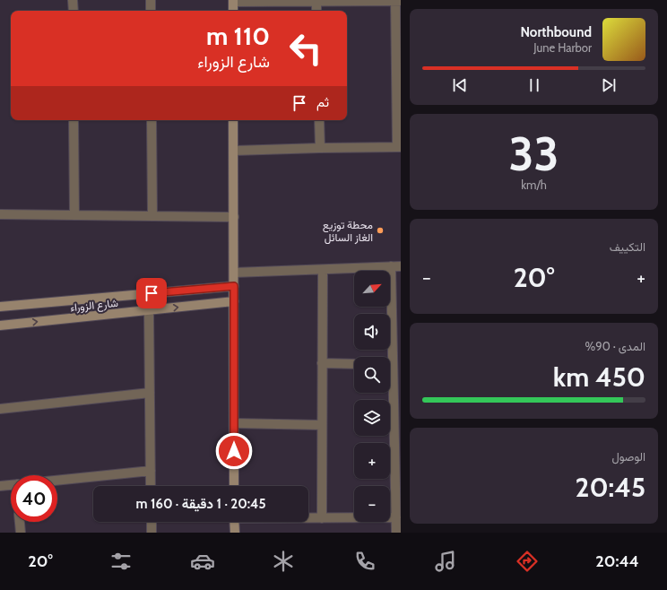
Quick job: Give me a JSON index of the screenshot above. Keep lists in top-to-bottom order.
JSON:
{
  "streets": {
    "street": ["شارع الزوراء"]
  },
  "places": ["محطة توزيع الغاز السائل"],
  "north": "top right",
  "page": {
    "turn": ["110 m", "شارع الزوراء"],
    "song": ["Northbound", "June Harbor"],
    "then": "ثم",
    "tile": [
      ["33", "km/h"],
      "التكييف",
      ["المدى · 90%", "450 km"],
      ["الوصول", "20:45"]
    ],
    "heat": ["−", "20°", "+"],
    "map_buttons": ["+", "−"],
    "limit": "40",
    "trip": "20:45 · 1 دقيقة · 160 m",
    "tabs": ["20:44", "20°"]
  }
}
